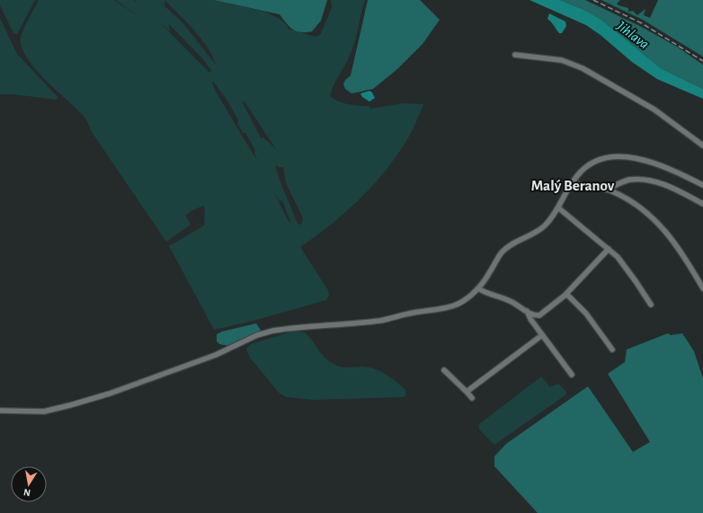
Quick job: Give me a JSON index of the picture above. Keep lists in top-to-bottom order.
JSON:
{
  "districts": ["Malý Beranov"],
  "water": ["Jihlava"],
  "north": "bottom"
}
